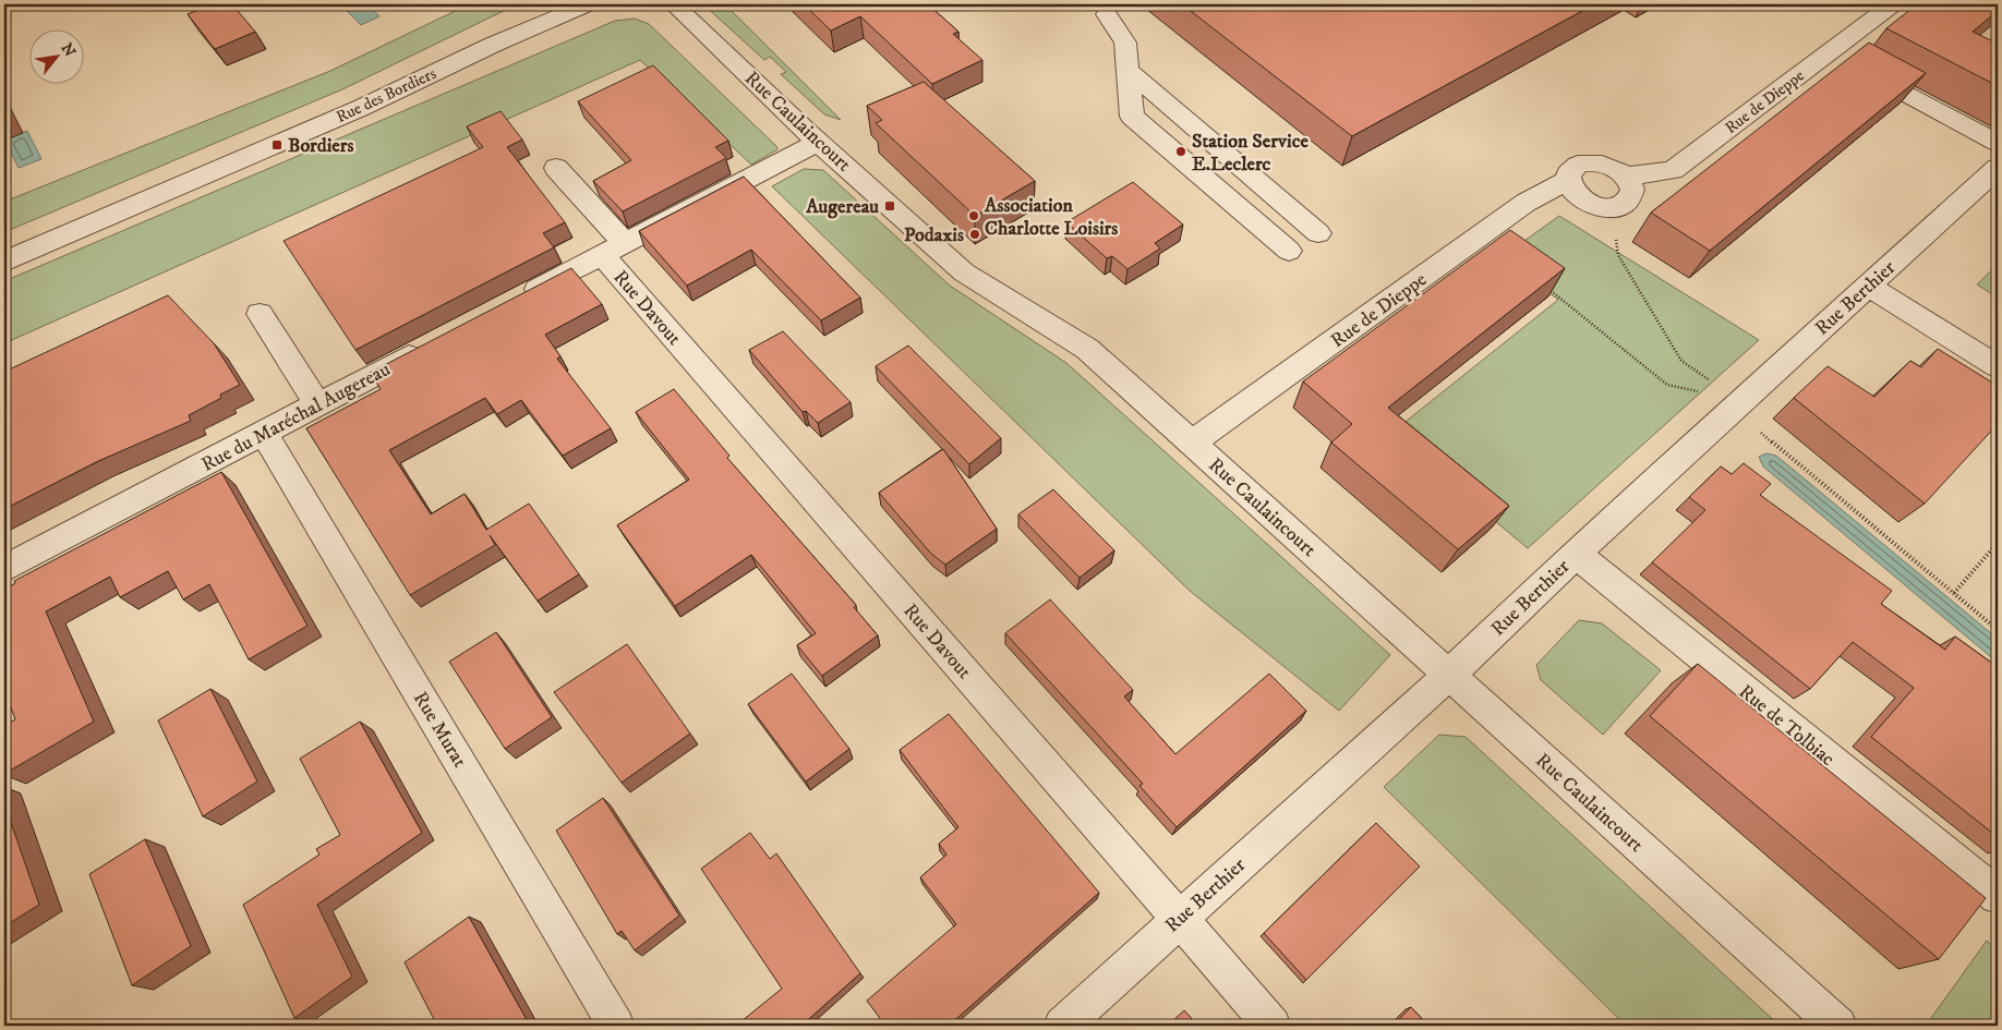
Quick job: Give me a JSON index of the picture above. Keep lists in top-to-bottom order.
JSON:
{
  "streets": {
    "street": [
      "Rue des Bordiers",
      "Rue de Dieppe",
      "Rue Caulaincourt",
      "Rue Berthier",
      "Rue Davout",
      "Rue du Maréchal Augereau",
      "Rue de Tolbiac",
      "Rue Murat"
    ]
  },
  "crossings": [
    ["Rue de Dieppe", "Rue Caulaincourt"],
    ["Rue Caulaincourt", "Rue Berthier"],
    ["Rue Berthier", "Rue Davout"],
    ["Rue Berthier", "Rue de Tolbiac"],
    ["Rue du Maréchal Augereau", "Rue Murat"]
  ],
  "places": {
    "transit": ["Bordiers", "Augereau"],
    "other": ["Station Service E.Leclerc", "Association Charlotte Loisirs", "Podaxis"]
  },
  "north": "top right"
}
